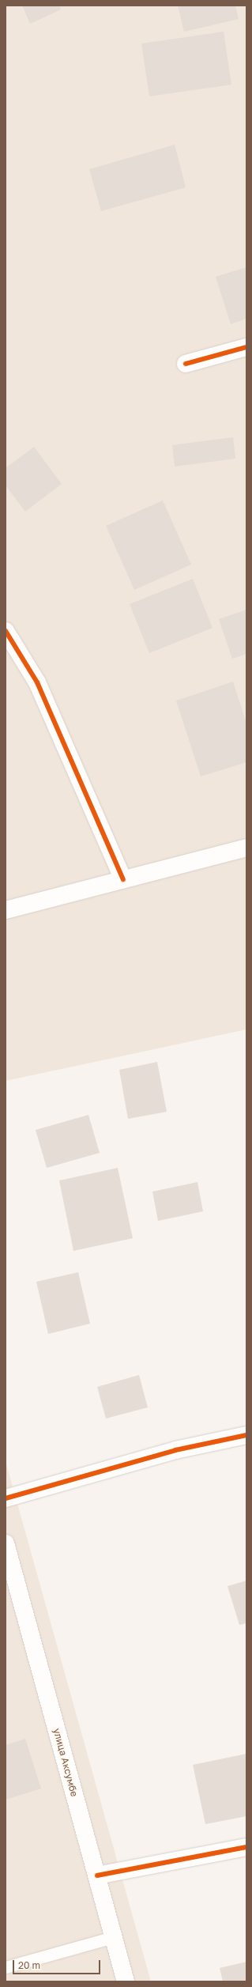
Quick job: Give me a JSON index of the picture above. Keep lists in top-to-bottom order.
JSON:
{
  "streets": {
    "street": ["улица Аксумбе"]
  },
  "scale_bar": "20 m"
}
